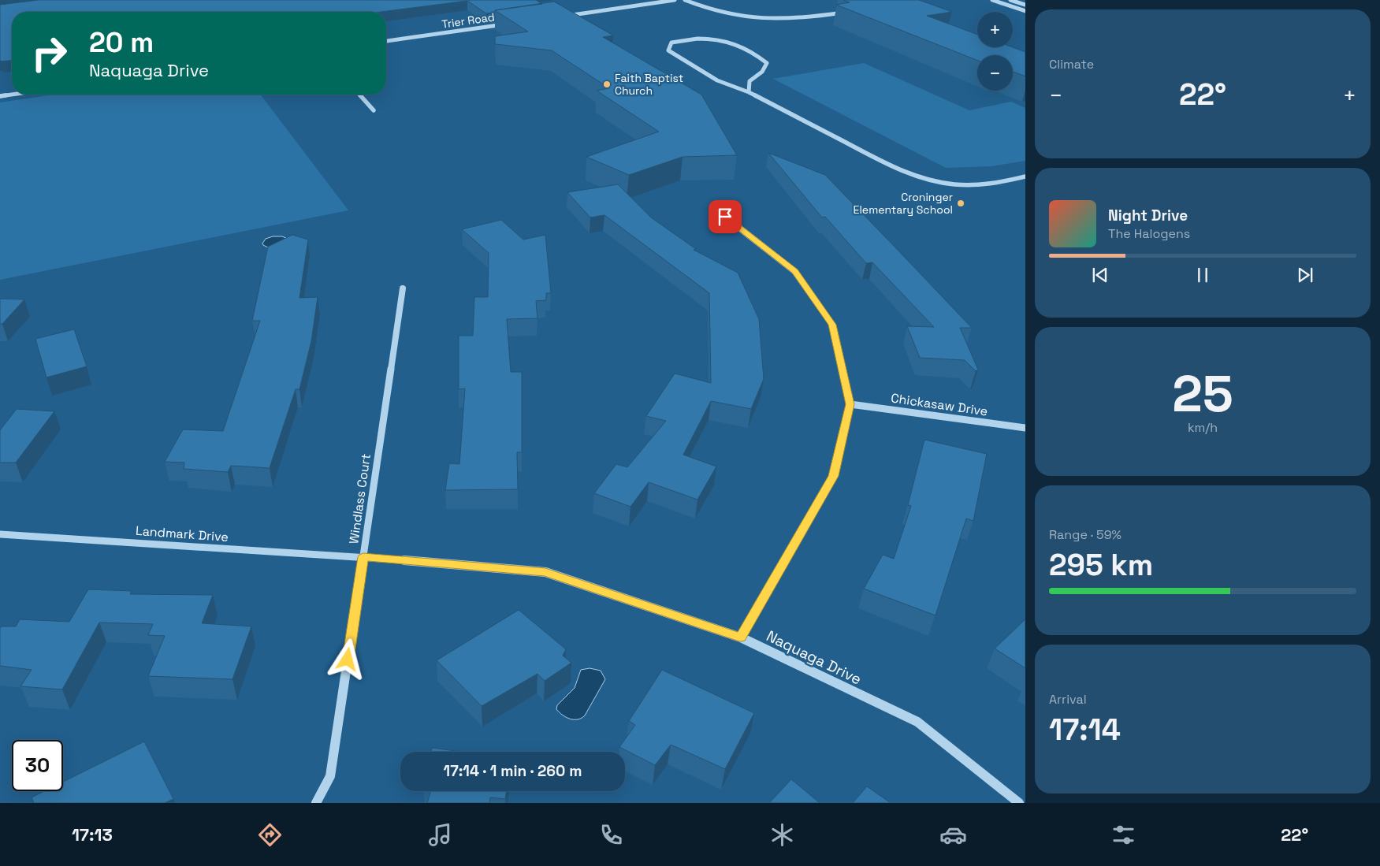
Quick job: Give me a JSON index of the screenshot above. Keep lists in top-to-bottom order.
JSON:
{
  "streets": {
    "street": [
      "Trier Road",
      "Chickasaw Drive",
      "Windlass Court",
      "Landmark Drive",
      "Naquaga Drive"
    ]
  },
  "crossings": [
    ["Windlass Court", "Landmark Drive"],
    ["Windlass Court", "Naquaga Drive"],
    ["Landmark Drive", "Naquaga Drive"]
  ],
  "places": ["Faith Baptist Church", "Croninger Elementary School"],
  "page": {
    "tile": [
      "Climate",
      ["25", "km/h"],
      ["Range · 59%", "295 km"],
      ["Arrival", "17:14"]
    ],
    "map_buttons": ["+", "−"],
    "turn": ["20 m", "Naquaga Drive"],
    "heat": ["−", "22°", "+"],
    "song": ["Night Drive", "The Halogens"],
    "limit": "30",
    "trip": "17:14 · 1 min · 260 m",
    "tabs": ["17:13", "22°"]
  }
}
